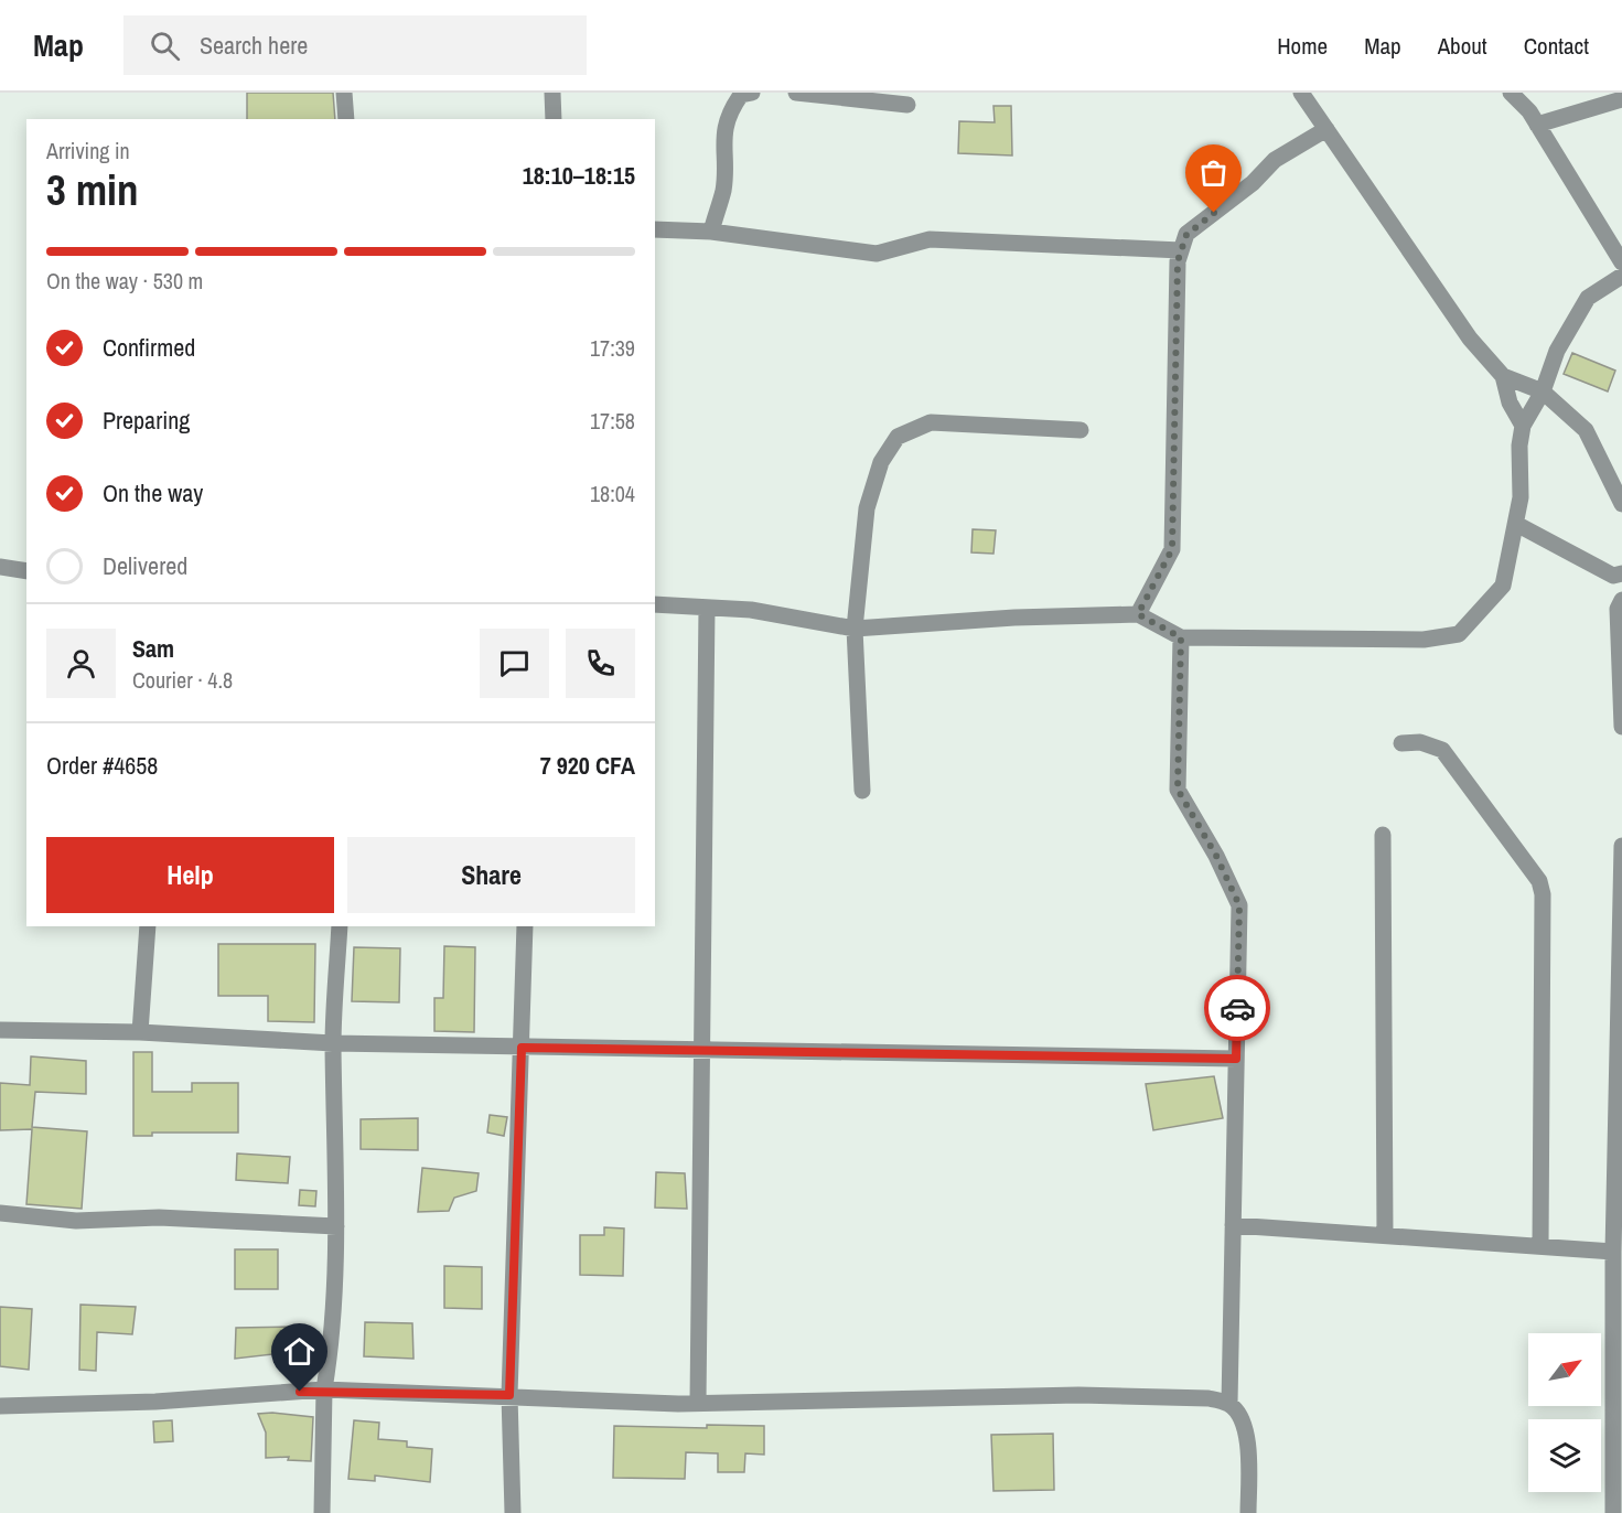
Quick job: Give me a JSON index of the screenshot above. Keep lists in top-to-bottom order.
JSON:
{
  "north": "top right",
  "page": {
    "header": "Map",
    "search": "Search here",
    "nav": [
      "Home",
      "Map",
      "About",
      "Contact"
    ],
    "heading": ["3 min", "Arriving in", "18:10–18:15"],
    "panel": [
      "Sam",
      "Courier · 4.8",
      "Order #4658",
      "7 920 CFA"
    ],
    "bar": "On the way · 530 m",
    "list": [
      ["Confirmed", "17:39"],
      ["Preparing", "17:58"],
      ["On the way", "18:04"],
      "Delivered"
    ],
    "buttons": ["Help", "Share"]
  }
}
